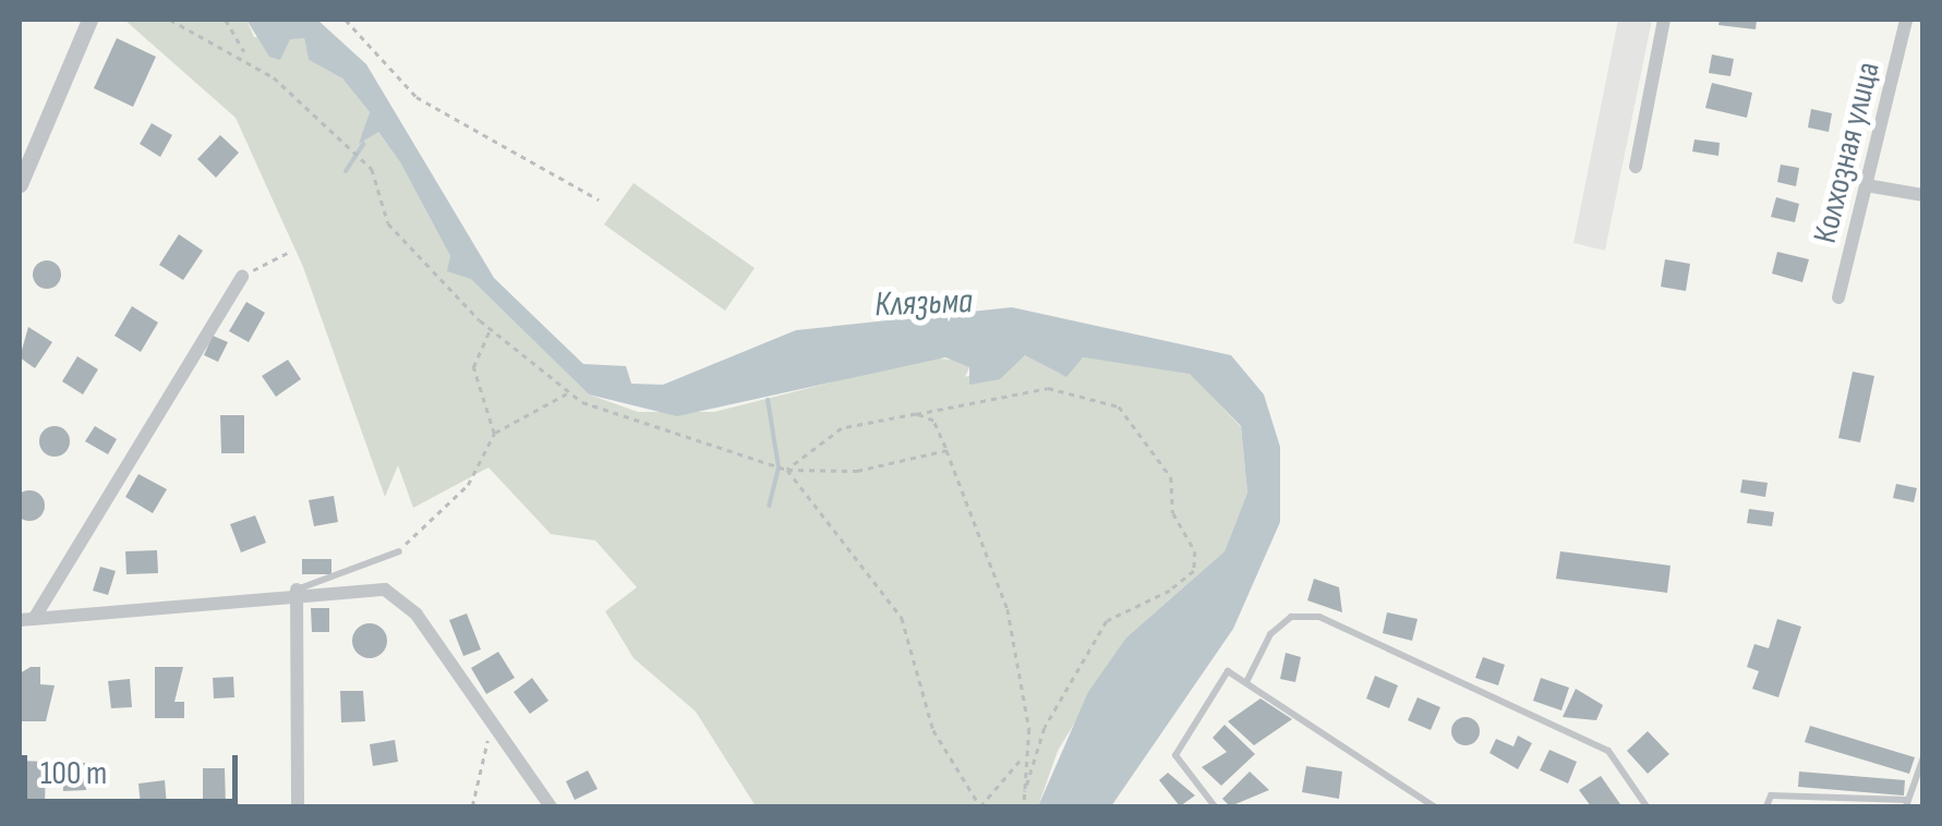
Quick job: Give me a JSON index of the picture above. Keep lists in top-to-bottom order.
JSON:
{
  "streets": {
    "street": ["Колхозная улица"]
  },
  "water": ["Клязьма"],
  "scale_bar": "100 m"
}
